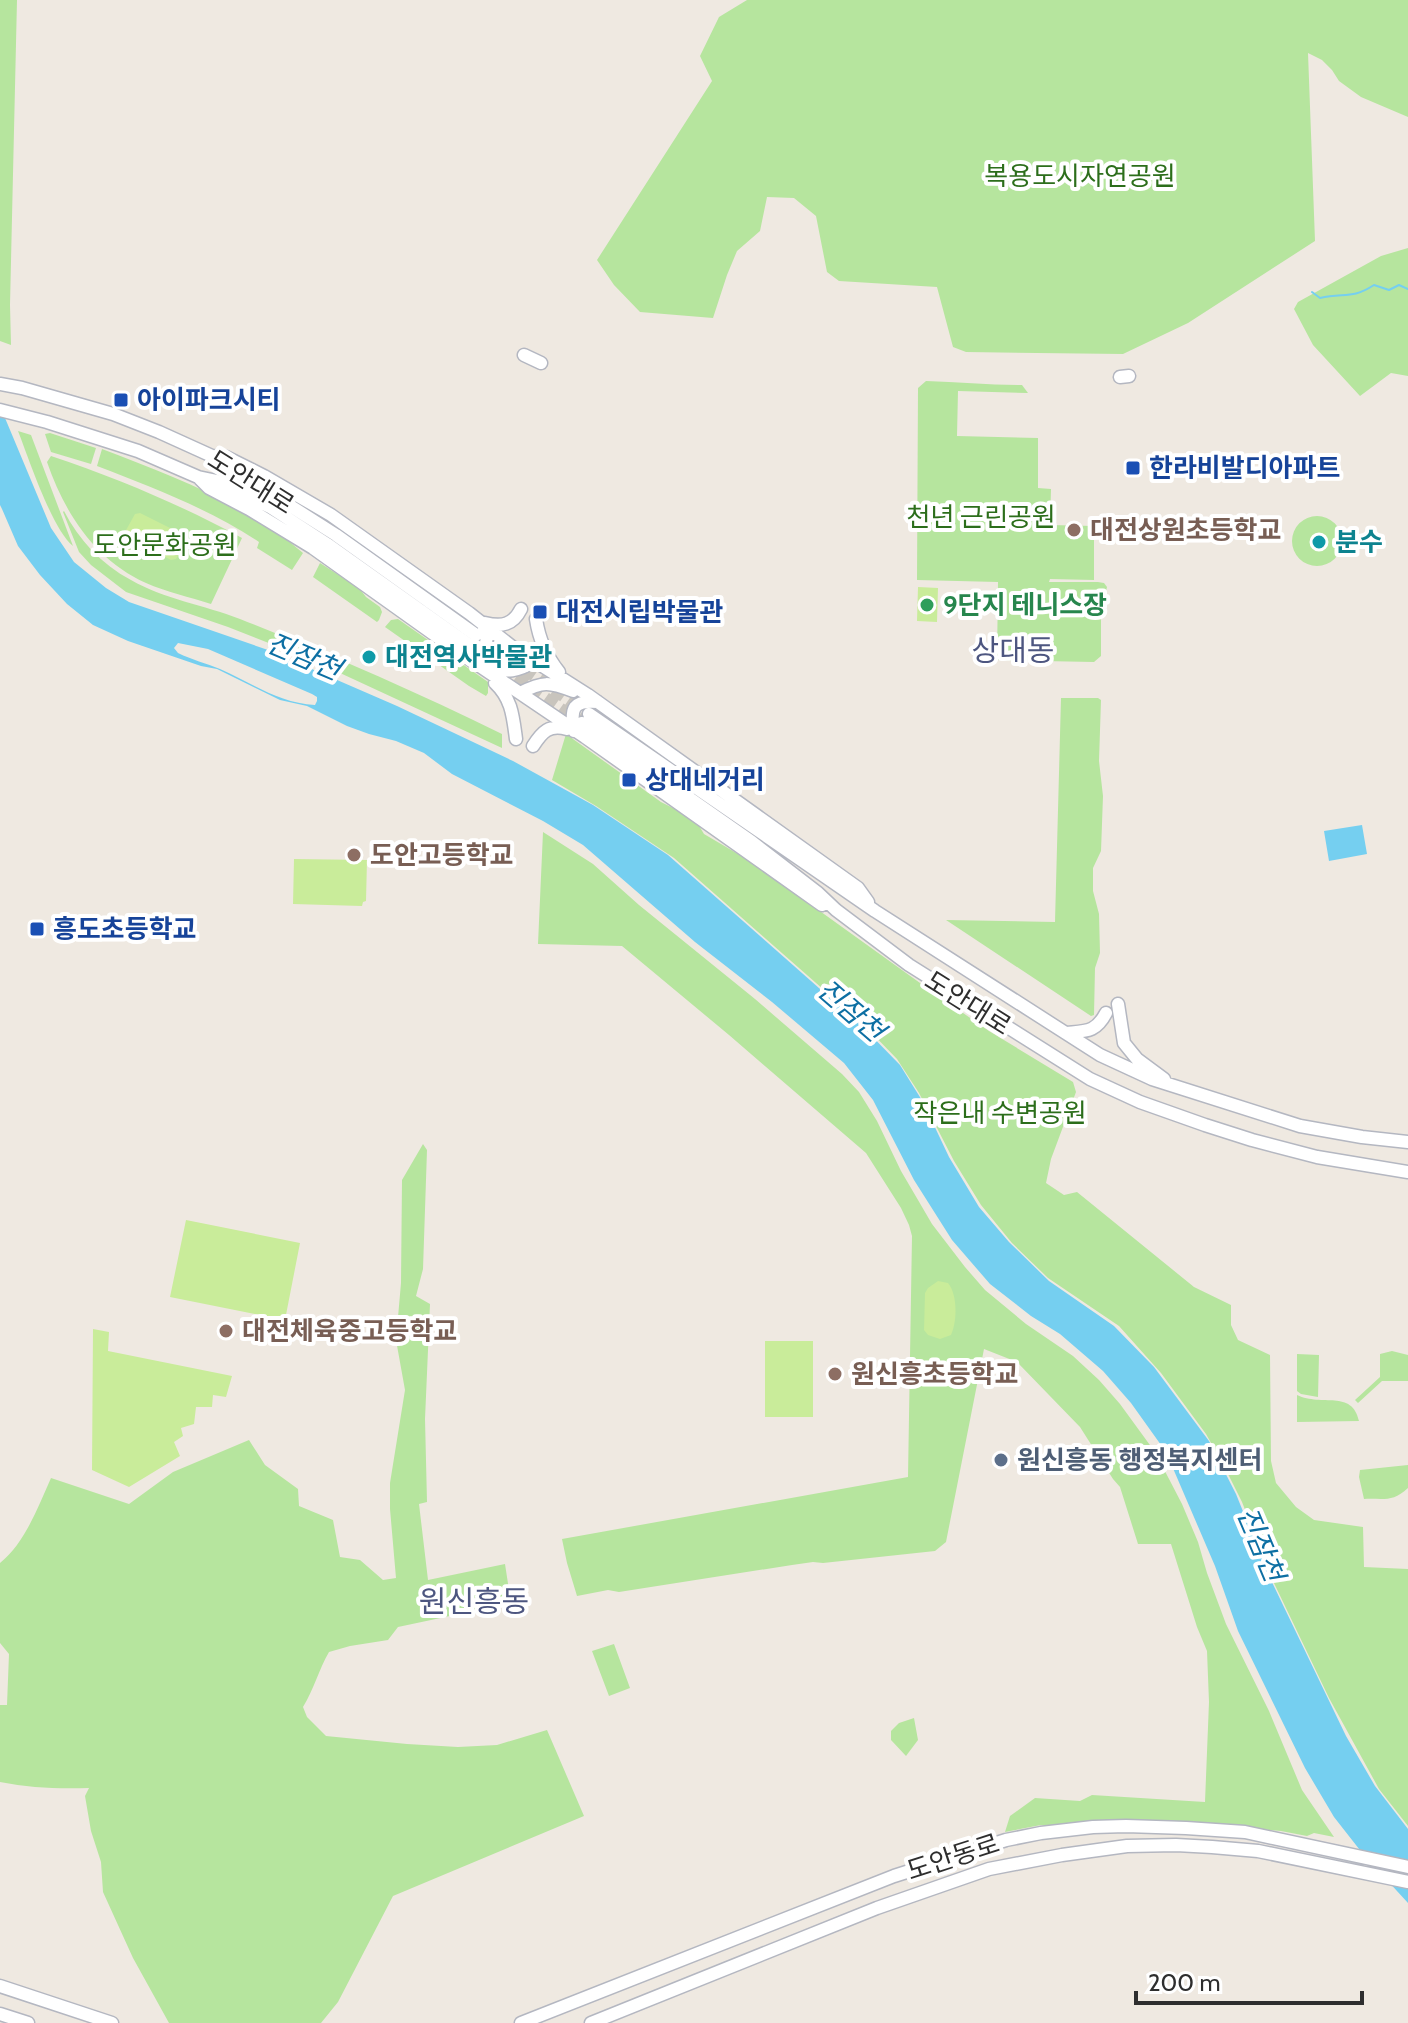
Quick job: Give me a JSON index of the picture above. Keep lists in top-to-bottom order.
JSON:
{
  "streets": {
    "main road": ["도안대로", "도안동로"]
  },
  "districts": ["상대동", "원신흥동"],
  "water": ["진잠천"],
  "parks": [
    "복용도시자연공원",
    "천년 근린공원",
    "도안문화공원",
    "작은내 수변공원"
  ],
  "places": {
    "transit": [
      "아이파크시티",
      "한라비발디아파트",
      "대전시립박물관",
      "상대네거리",
      "흥도초등학교"
    ],
    "other": [
      "대전상원초등학교",
      "분수",
      "9단지 테니스장",
      "대전역사박물관",
      "도안고등학교",
      "대전체육중고등학교",
      "원신흥초등학교",
      "원신흥동 행정복지센터"
    ]
  },
  "scale_bar": "200 m"
}
